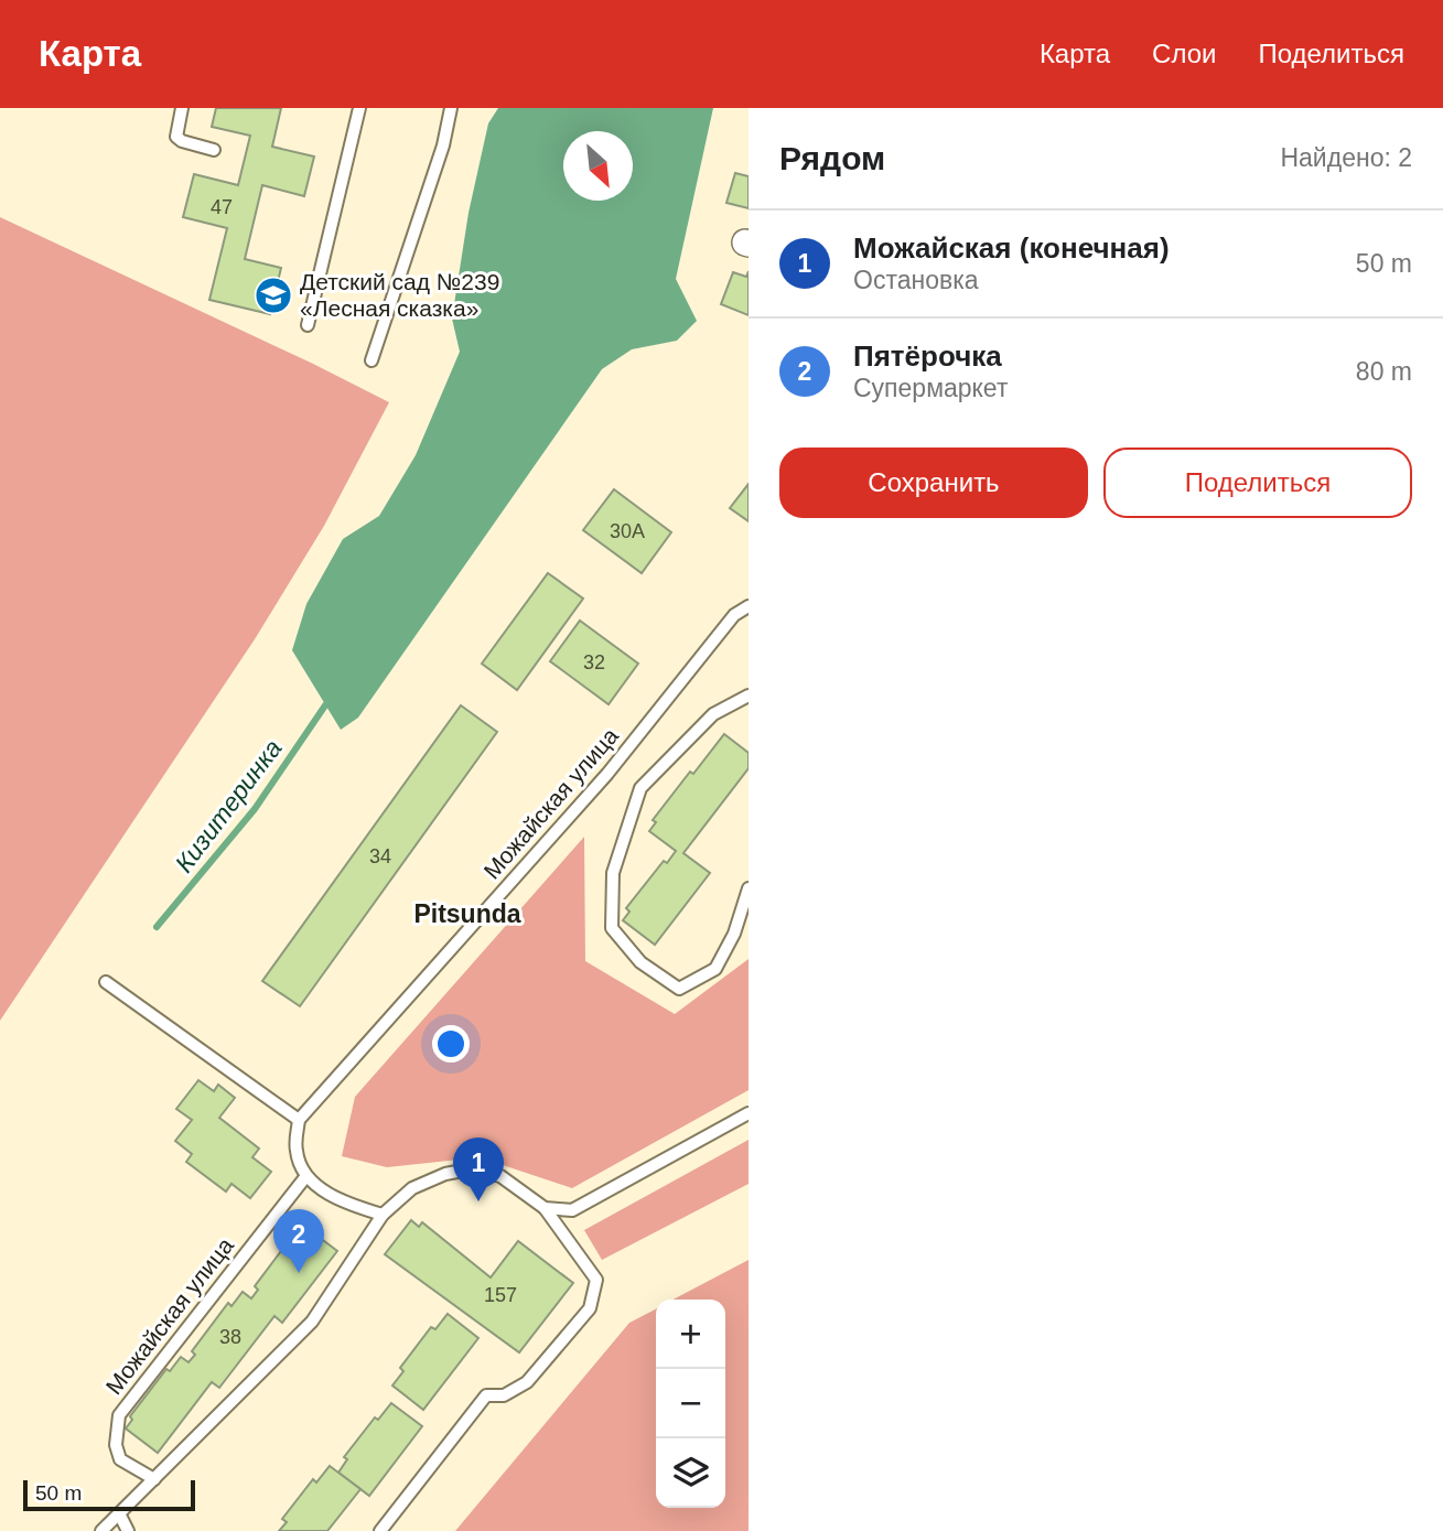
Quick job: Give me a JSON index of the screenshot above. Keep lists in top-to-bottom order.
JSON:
{
  "streets": {
    "lane": ["Можайская улица"]
  },
  "districts": ["Pitsunda"],
  "water": ["Кизитеринка"],
  "places": {
    "school or university": ["Детский сад №239 «Лесная сказка»"]
  },
  "house_numbers": [
    "47",
    "30А",
    "32",
    "34",
    "157",
    "38"
  ],
  "scale_bar": "50 m",
  "north": "bottom right",
  "page": {
    "header": "Карта",
    "nav": ["Карта", "Слои", "Поделиться"],
    "heading": ["Рядом", "Найдено: 2"],
    "list": [
      {
        "mark": "1",
        "name": "Можайская (конечная)",
        "note": "Остановка",
        "value": "50 m"
      },
      {
        "mark": "2",
        "name": "Пятёрочка",
        "note": "Супермаркет",
        "value": "80 m"
      }
    ],
    "buttons": ["Сохранить", "Поделиться"],
    "pins": ["1", "2"],
    "map_buttons": ["+", "−"],
    "scale": "50 m"
  }
}
